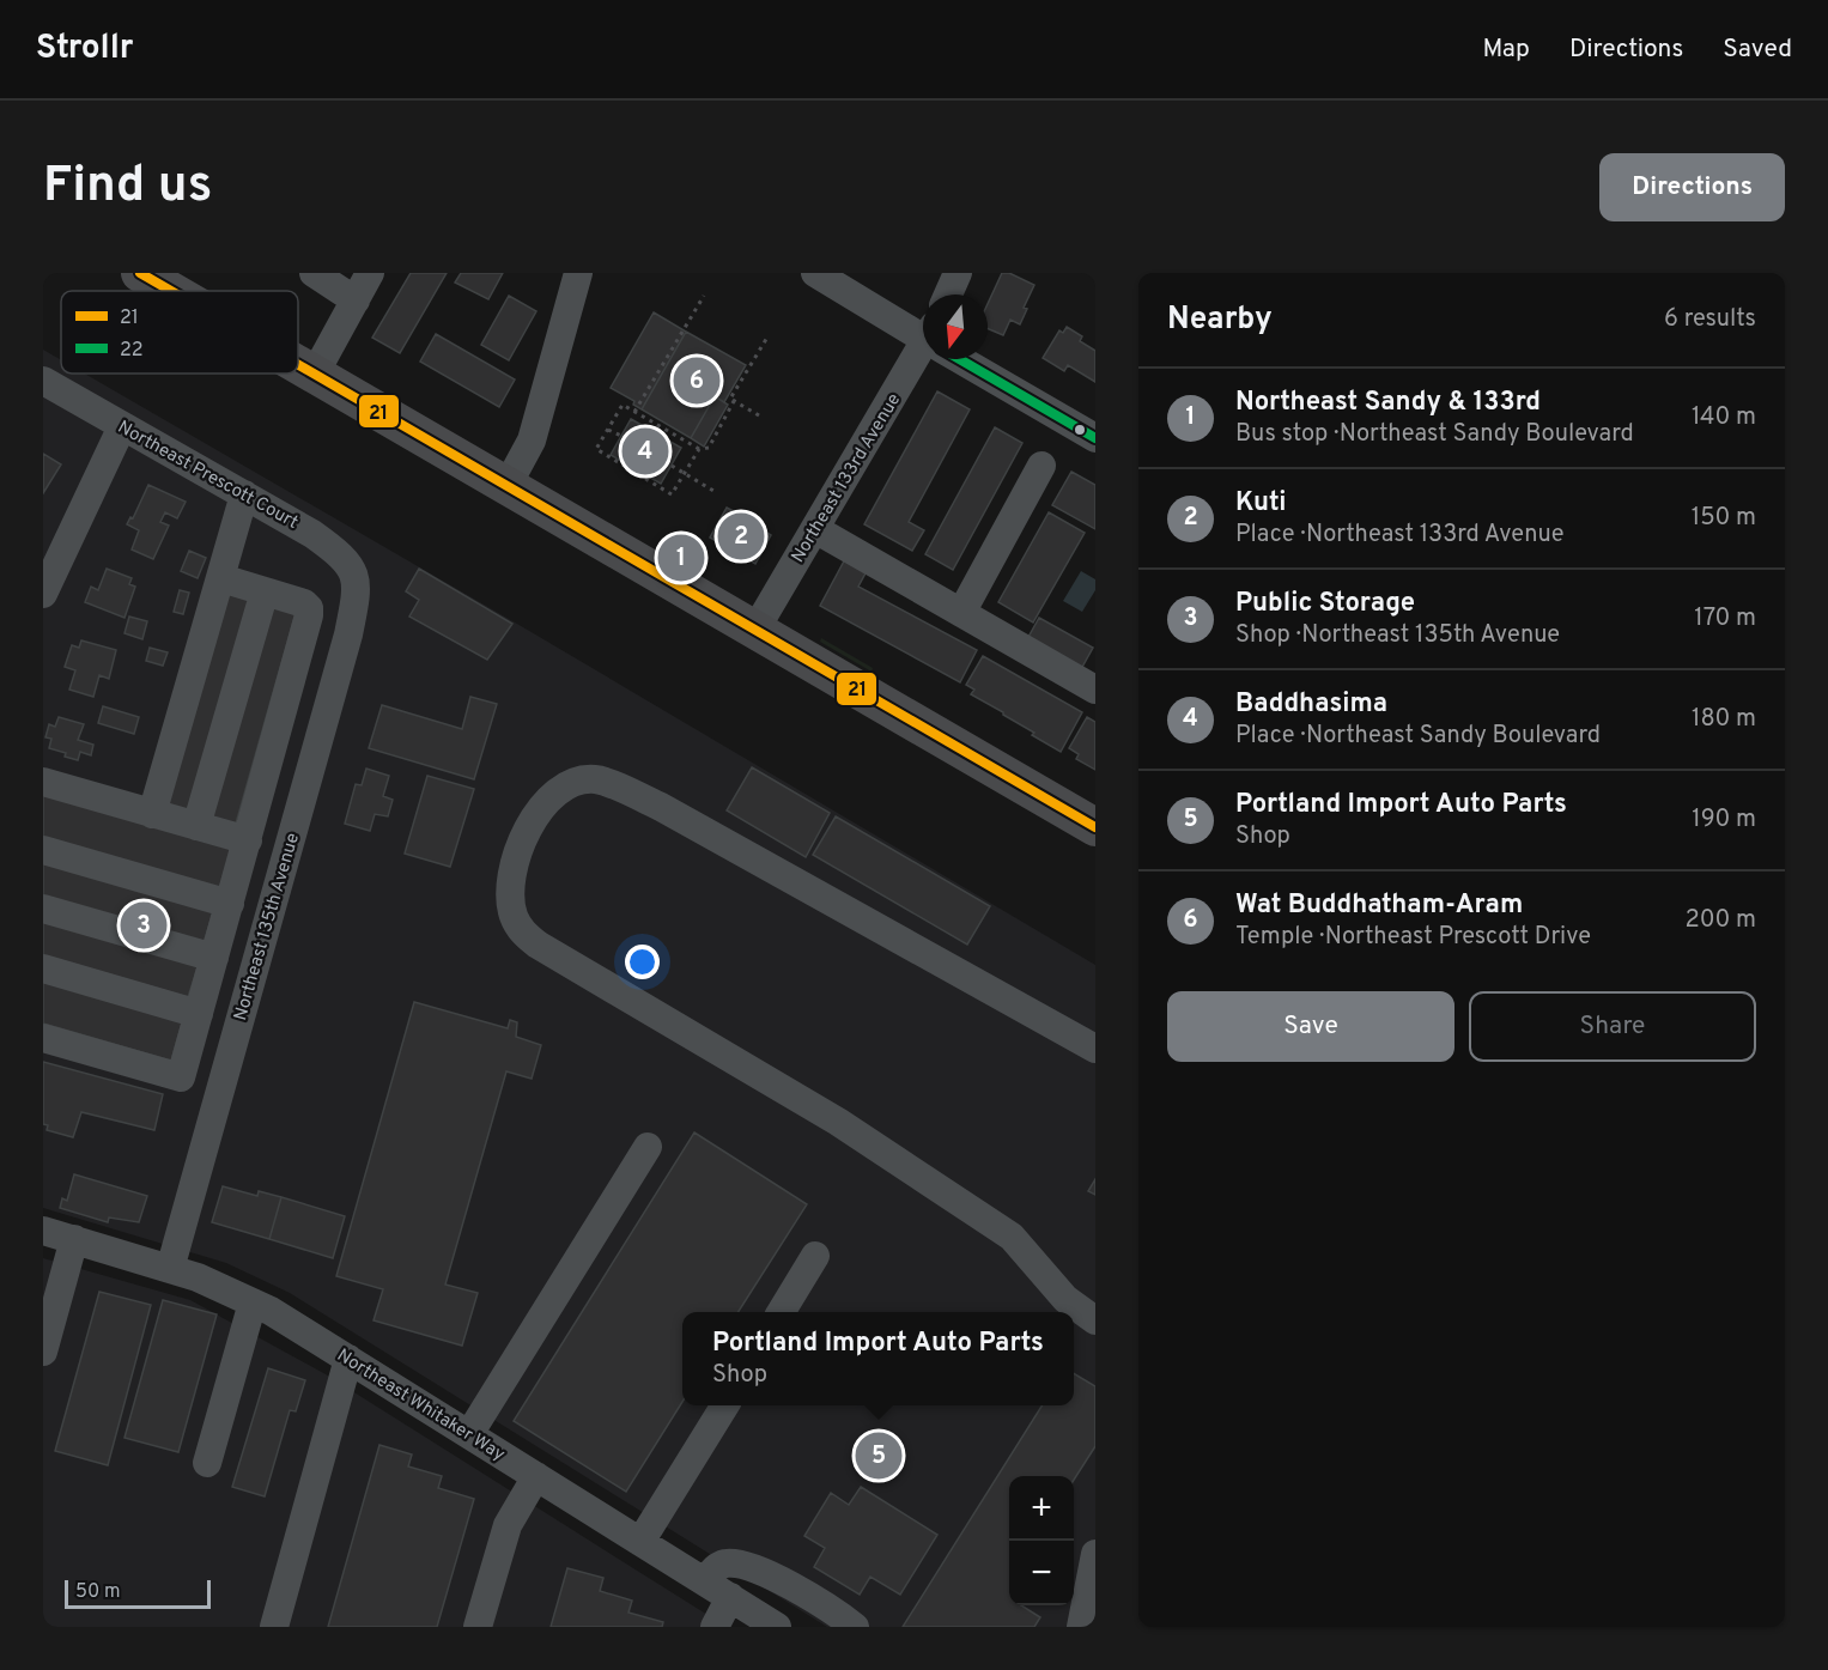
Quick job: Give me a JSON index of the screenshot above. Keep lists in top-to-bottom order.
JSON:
{
  "streets": {
    "street": [
      "Northeast Prescott Court",
      "Northeast 133rd Avenue",
      "Northeast 135th Avenue",
      "Northeast Whitaker Way"
    ]
  },
  "crossings": [
    ["Northeast Prescott Court", "Northeast 135th Avenue"],
    ["Northeast 135th Avenue", "Northeast Whitaker Way"]
  ],
  "lines": ["transit line 21", "transit line 22"],
  "legend": ["21", "22"],
  "scale_bar": "50 m",
  "north": "bottom",
  "page": {
    "header": "Strollr",
    "nav": ["Map", "Directions", "Saved"],
    "buttons": [
      "Directions",
      ["Save", "Share"]
    ],
    "title": "Find us",
    "heading": ["Nearby", "6 results"],
    "pins": [
      "6",
      "4",
      "2",
      "1",
      "3",
      "5"
    ],
    "list": [
      {
        "mark": "1",
        "name": "Northeast Sandy & 133rd",
        "note": "Bus stop · Northeast Sandy Boulevard",
        "value": "140 m"
      },
      {
        "mark": "2",
        "name": "Kuti",
        "note": "Place · Northeast 133rd Avenue",
        "value": "150 m"
      },
      {
        "mark": "3",
        "name": "Public Storage",
        "note": "Shop · Northeast 135th Avenue",
        "value": "170 m"
      },
      {
        "mark": "4",
        "name": "Baddhasima",
        "note": "Place · Northeast Sandy Boulevard",
        "value": "180 m"
      },
      {
        "mark": "5",
        "name": "Portland Import Auto Parts",
        "note": "Shop",
        "value": "190 m"
      },
      {
        "mark": "6",
        "name": "Wat Buddhatham-Aram",
        "note": "Temple · Northeast Prescott Drive",
        "value": "200 m"
      }
    ],
    "popup": ["Portland Import Auto Parts", "Shop"],
    "map_buttons": ["+", "−"],
    "scale": "50 m"
  }
}
